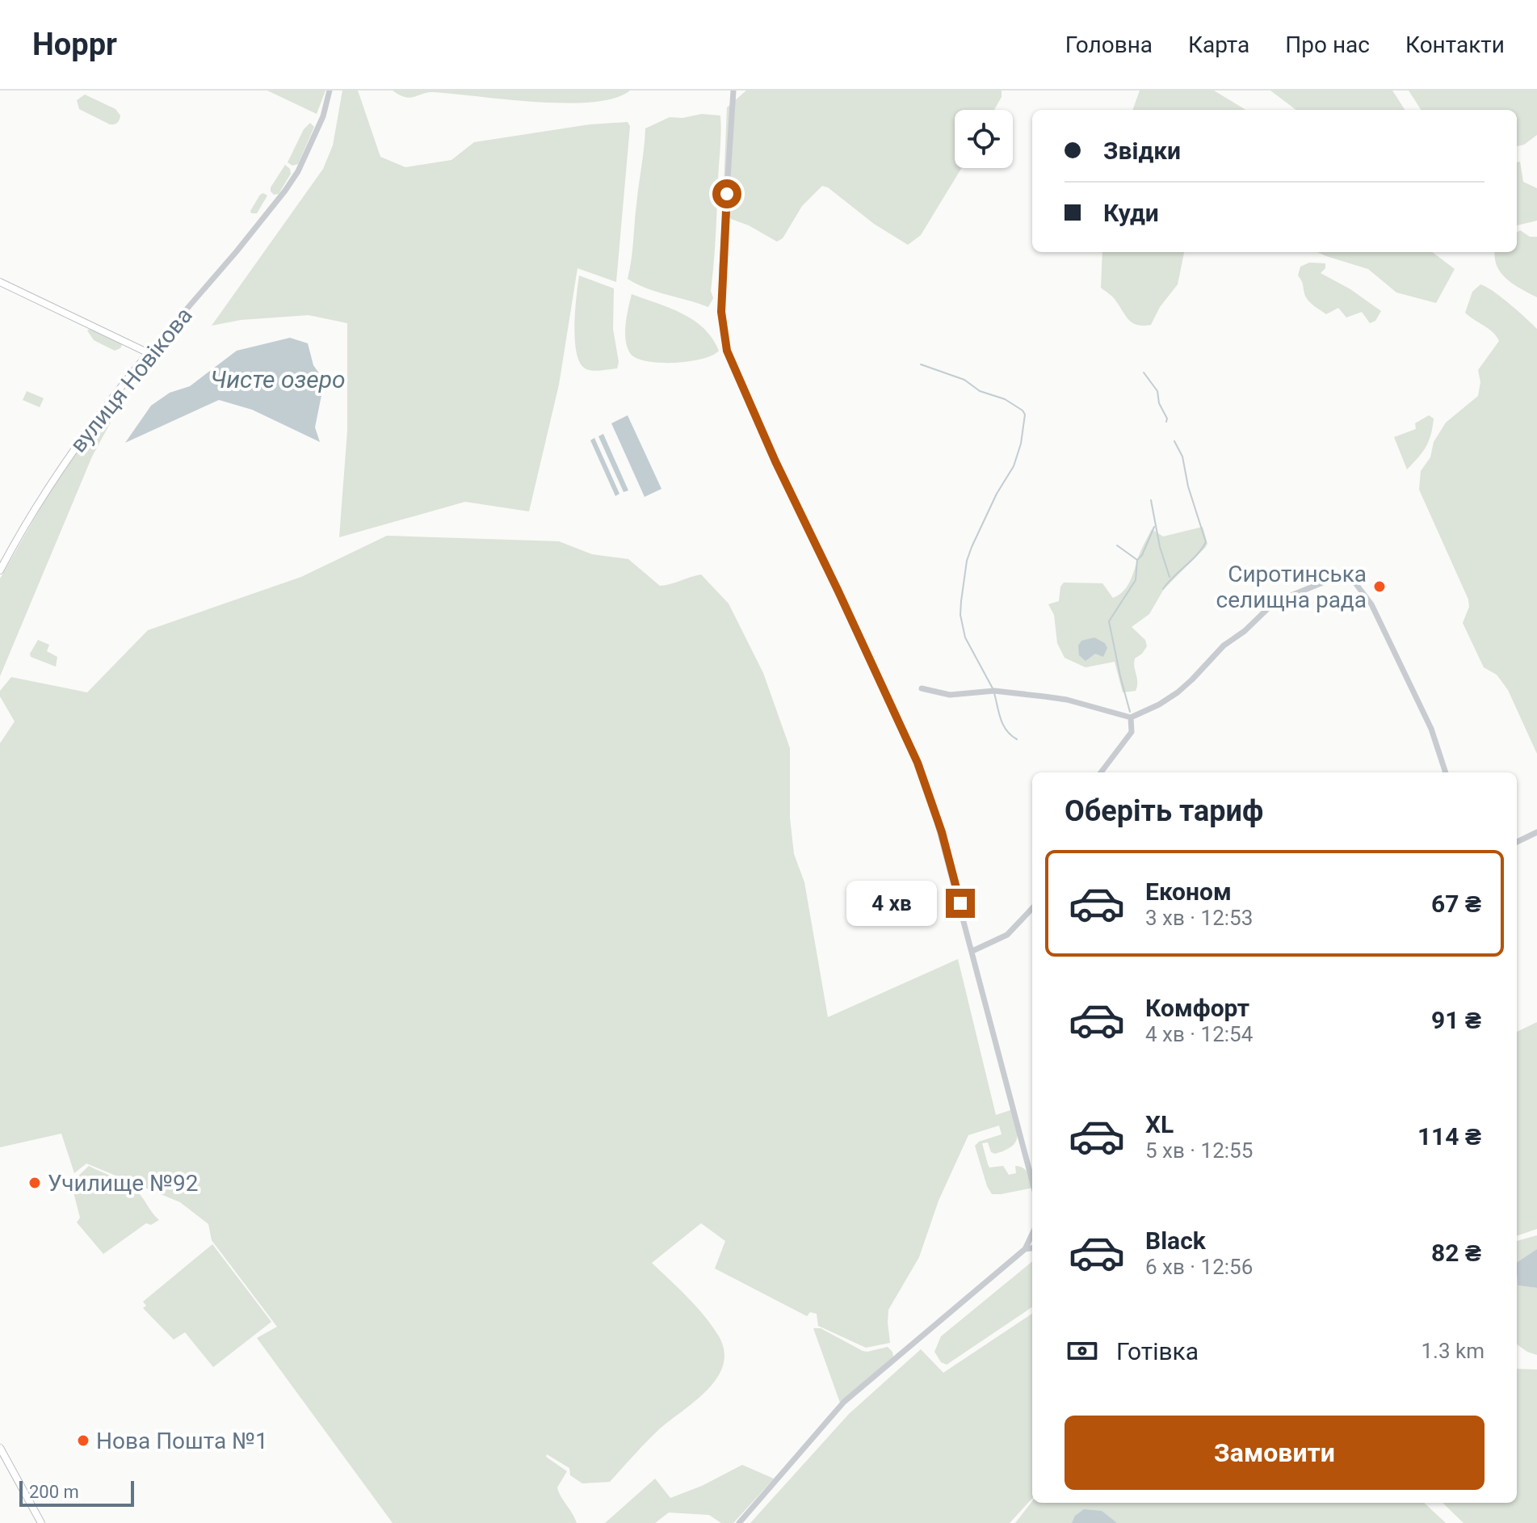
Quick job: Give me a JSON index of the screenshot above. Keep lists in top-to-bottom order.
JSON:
{
  "streets": {
    "main road": ["вулиця Новікова"]
  },
  "water": ["Чисте озеро"],
  "places": ["Сиротинська селищна рада", "Училище №92", "Нова Пошта №1"],
  "scale_bar": "200 m",
  "page": {
    "header": "Hoppr",
    "nav": [
      "Головна",
      "Карта",
      "Про нас",
      "Контакти"
    ],
    "banner": ["Звідки", "Куди"],
    "heading": "Оберіть тариф",
    "list": [
      {
        "name": "Економ",
        "note": "3 хв · 12:53",
        "value": "67 ₴"
      },
      {
        "name": "Комфорт",
        "note": "4 хв · 12:54",
        "value": "91 ₴"
      },
      {
        "name": "XL",
        "note": "5 хв · 12:55",
        "value": "114 ₴"
      },
      {
        "name": "Black",
        "note": "6 хв · 12:56",
        "value": "82 ₴"
      }
    ],
    "bubble": "4 хв",
    "pay": ["Готівка", "1.3 km"],
    "buttons": "Замовити",
    "scale": "200 m"
  }
}
